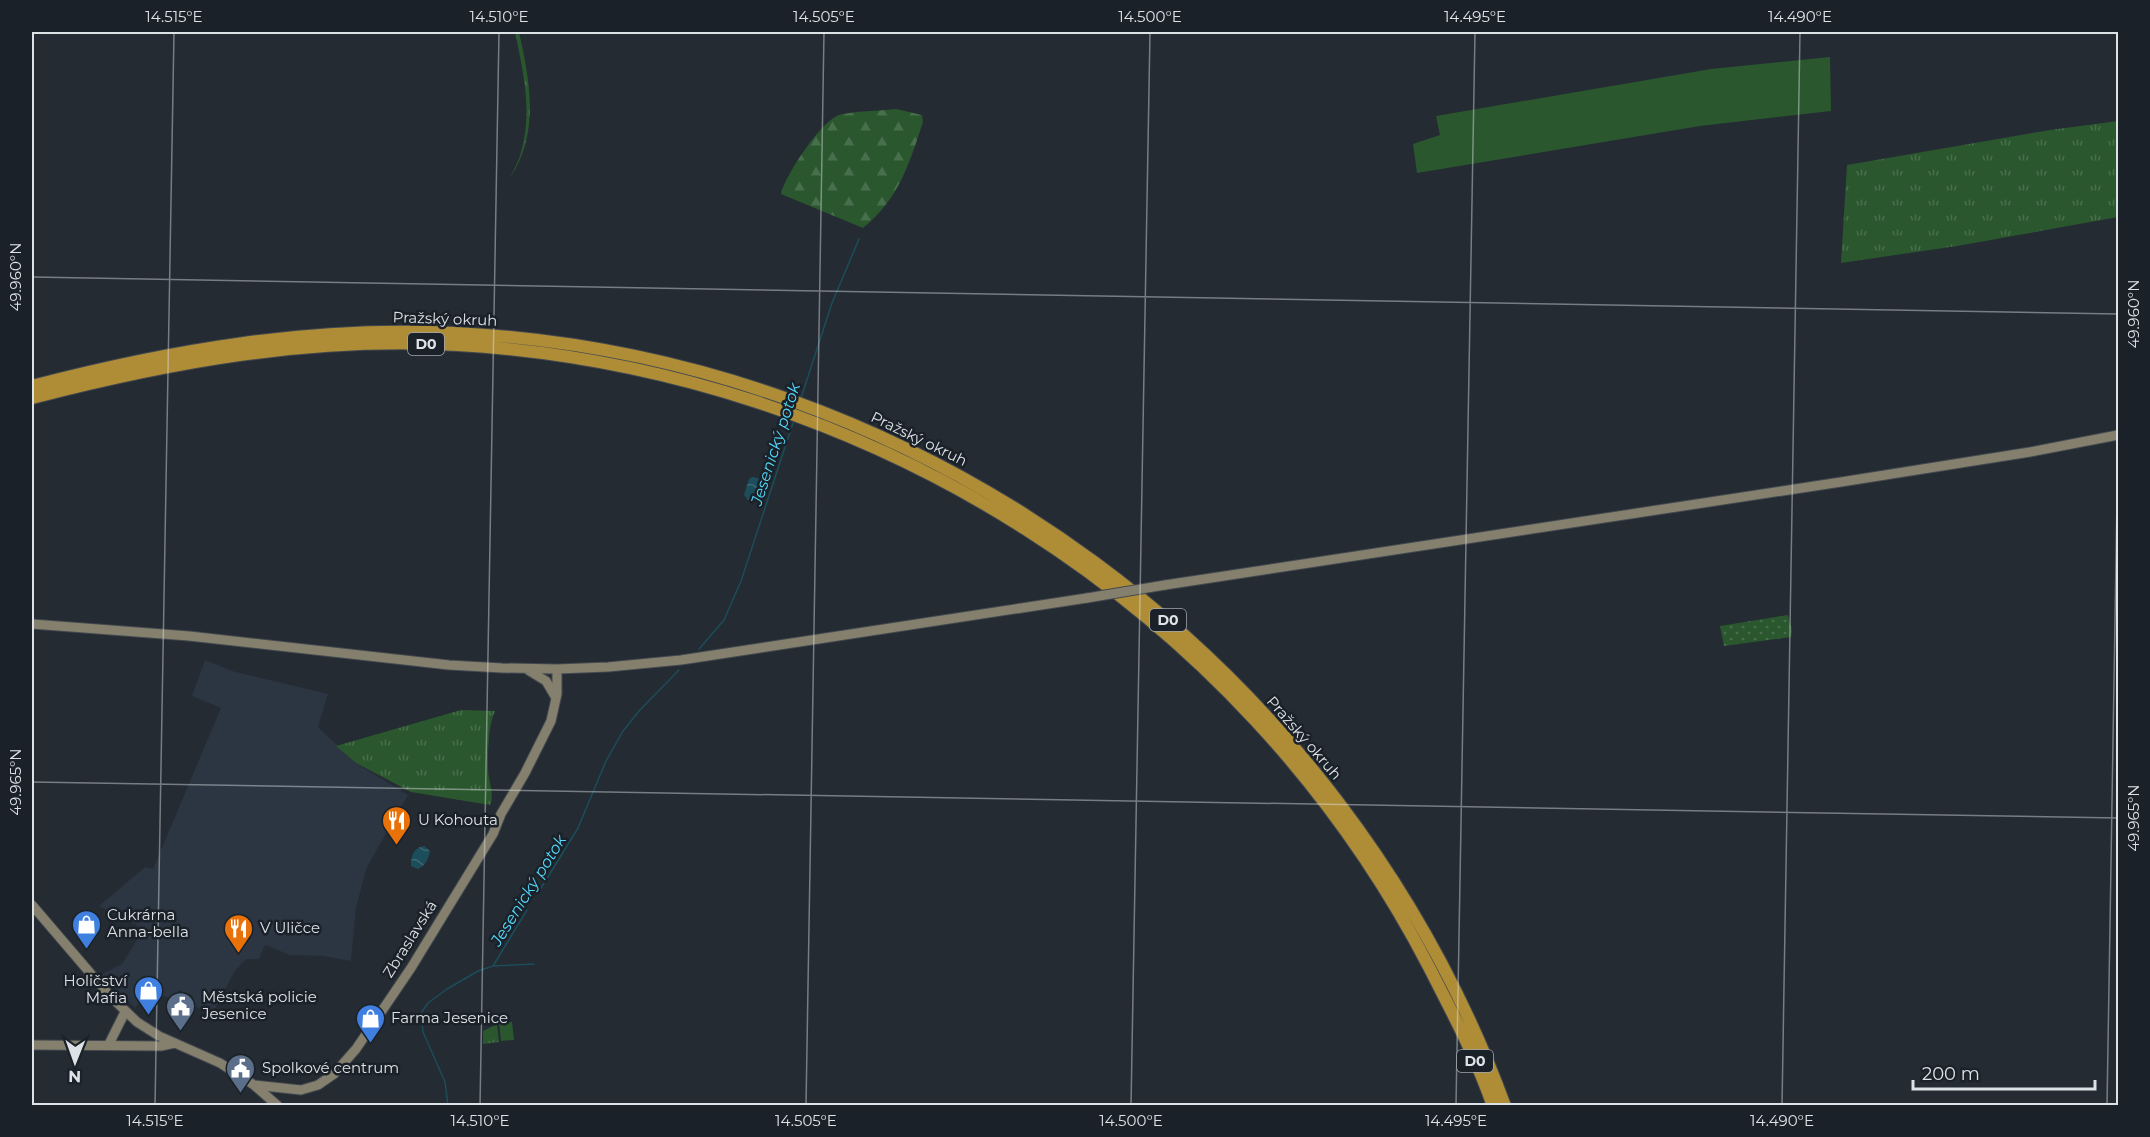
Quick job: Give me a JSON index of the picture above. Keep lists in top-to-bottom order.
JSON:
{
  "streets": {
    "highway": ["Pražský okruh", "D0"],
    "main road": ["Zbraslavská"]
  },
  "water": ["Jesenický potok"],
  "places": {
    "restaurant": ["U Kohouta", "V Uličce"],
    "shop": ["Cukrárna Anna-bella", "Holičství Mafia", "Farma Jesenice"],
    "public building": ["Městská policie Jesenice", "Spolkové centrum"]
  },
  "scale_bar": "200 m",
  "north": "bottom",
  "coordinates": [
    "14.515°E",
    "14.510°E",
    "14.505°E",
    "14.500°E",
    "14.495°E",
    "14.490°E",
    "49.960°N",
    "49.965°N"
  ]
}
